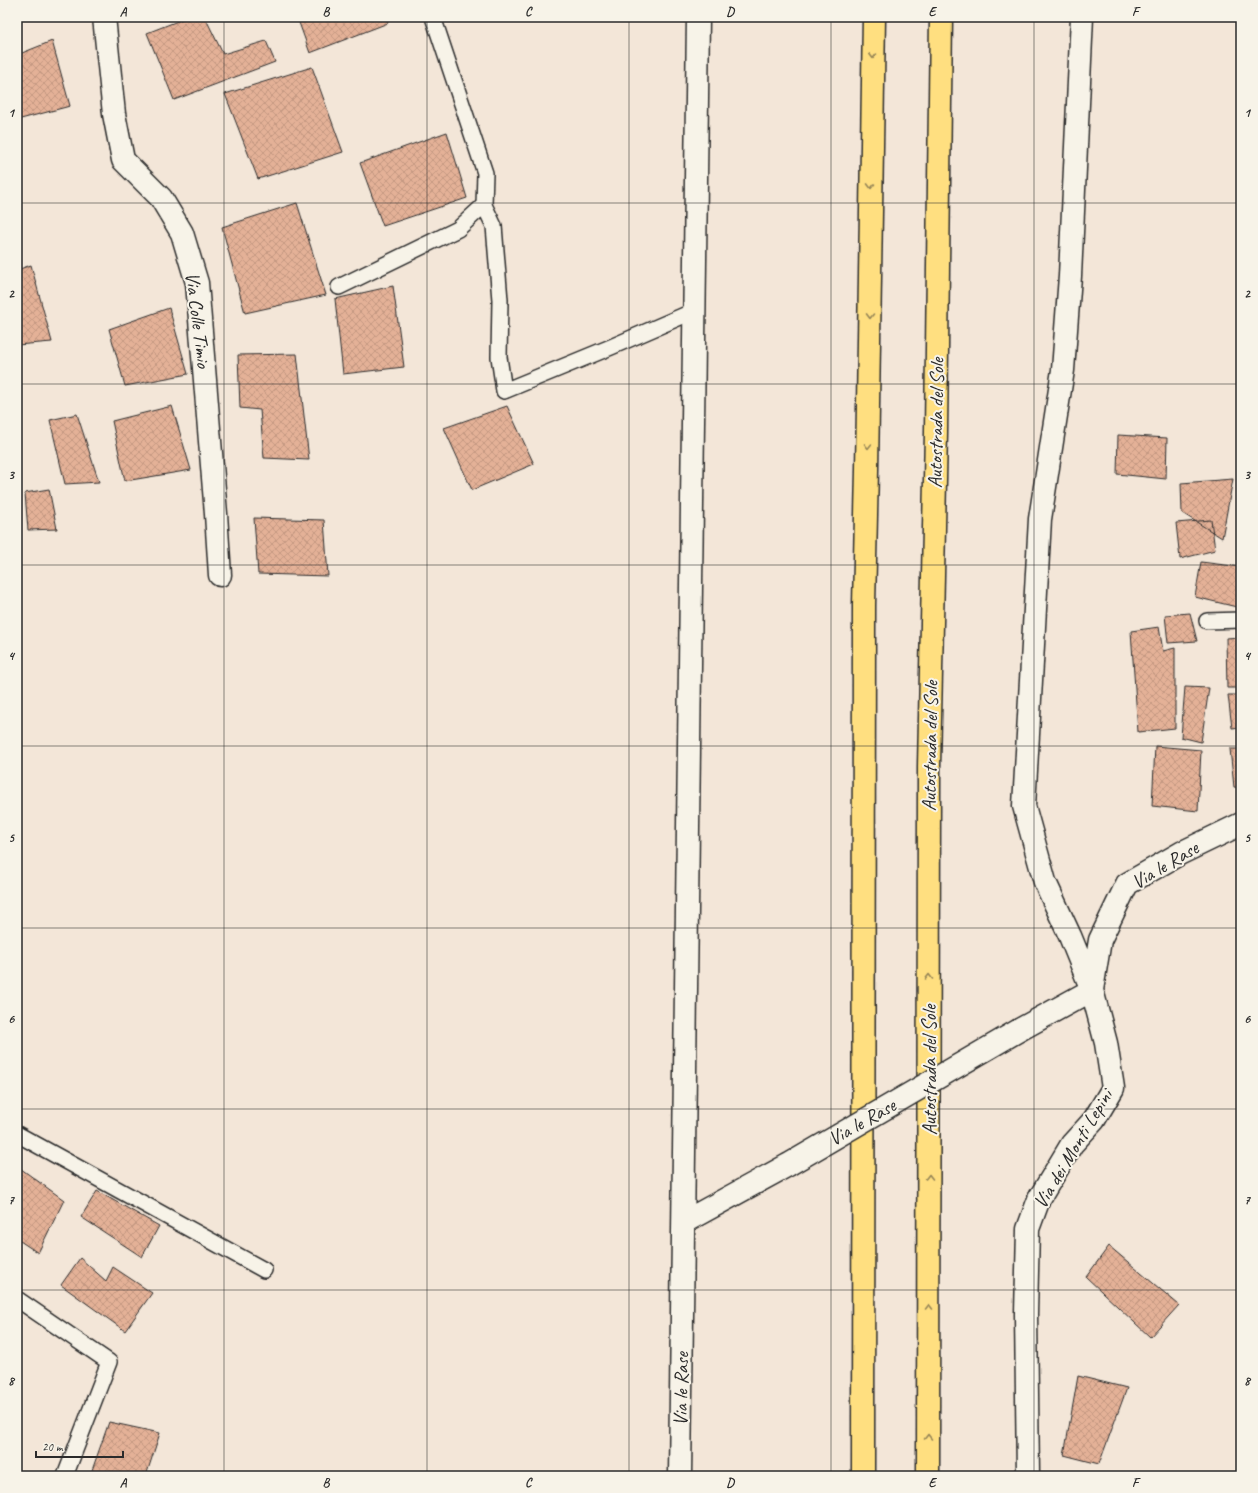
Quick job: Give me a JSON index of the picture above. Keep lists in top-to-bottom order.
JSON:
{
  "streets": {
    "highway": ["Autostrada del Sole"],
    "street": ["Via Colle Timio", "Via le Rase", "Via dei Monti Lepini"]
  },
  "crossings": [
    ["Via le Rase", "Via dei Monti Lepini"]
  ],
  "scale_bar": "20 m",
  "grid": {
    "columns": [
      "A",
      "B",
      "C",
      "D",
      "E",
      "F"
    ],
    "rows": [
      "1",
      "2",
      "3",
      "4",
      "5",
      "6",
      "7",
      "8"
    ]
  }
}
